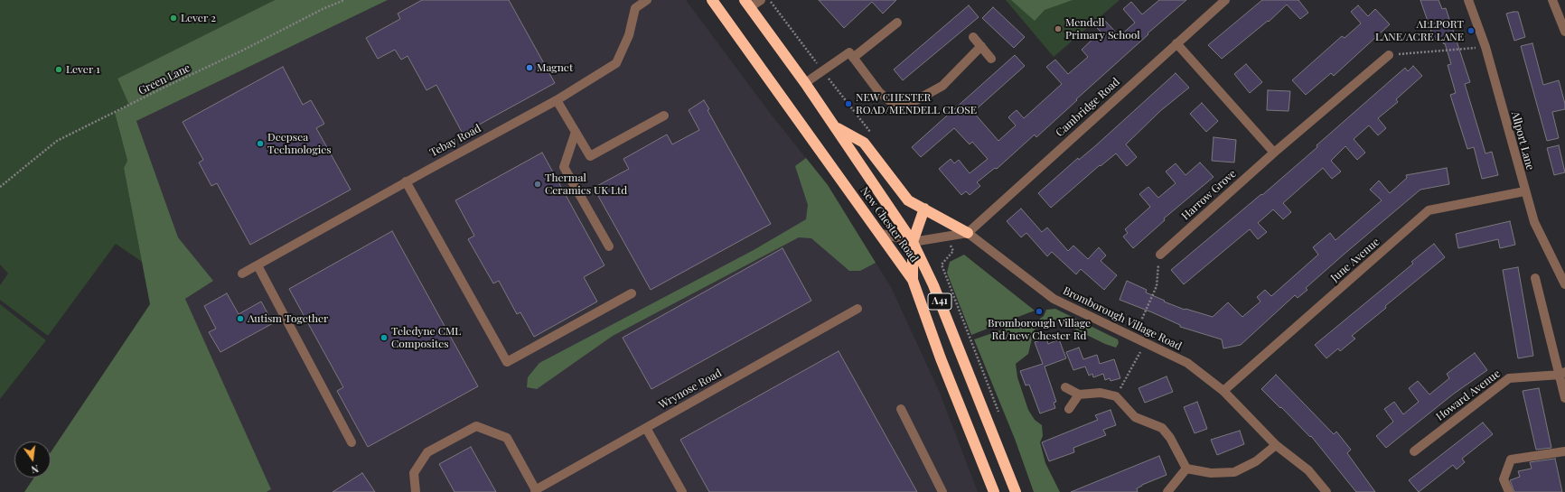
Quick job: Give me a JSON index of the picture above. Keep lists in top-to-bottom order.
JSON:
{
  "streets": {
    "highway": ["New Chester Road", "A41"],
    "street": [
      "Cambridge Road",
      "Tebay Road",
      "Allport Lane",
      "Harrow Grove",
      "June Avenue",
      "Bromborough Village Road",
      "Wrynose Road",
      "Howard Avenue"
    ],
    "path": ["Green Lane"]
  },
  "crossings": [
    ["Cambridge Road", "Bromborough Village Road"],
    ["Allport Lane", "June Avenue"],
    ["June Avenue", "Bromborough Village Road"]
  ],
  "places": [
    "Lever 2",
    "Mendell Primary School",
    "ALLPORT LANE/ACRE LANE",
    "Magnet",
    "Lever 1",
    "NEW CHESTER ROAD/MENDELL CLOSE",
    "Deepsea Technologies",
    "Thermal Ceramics UK Ltd",
    "Bromborough Village Rd/new Chester Rd",
    "Autism Together",
    "Teledyne CML Composites"
  ],
  "north": "bottom"
}
